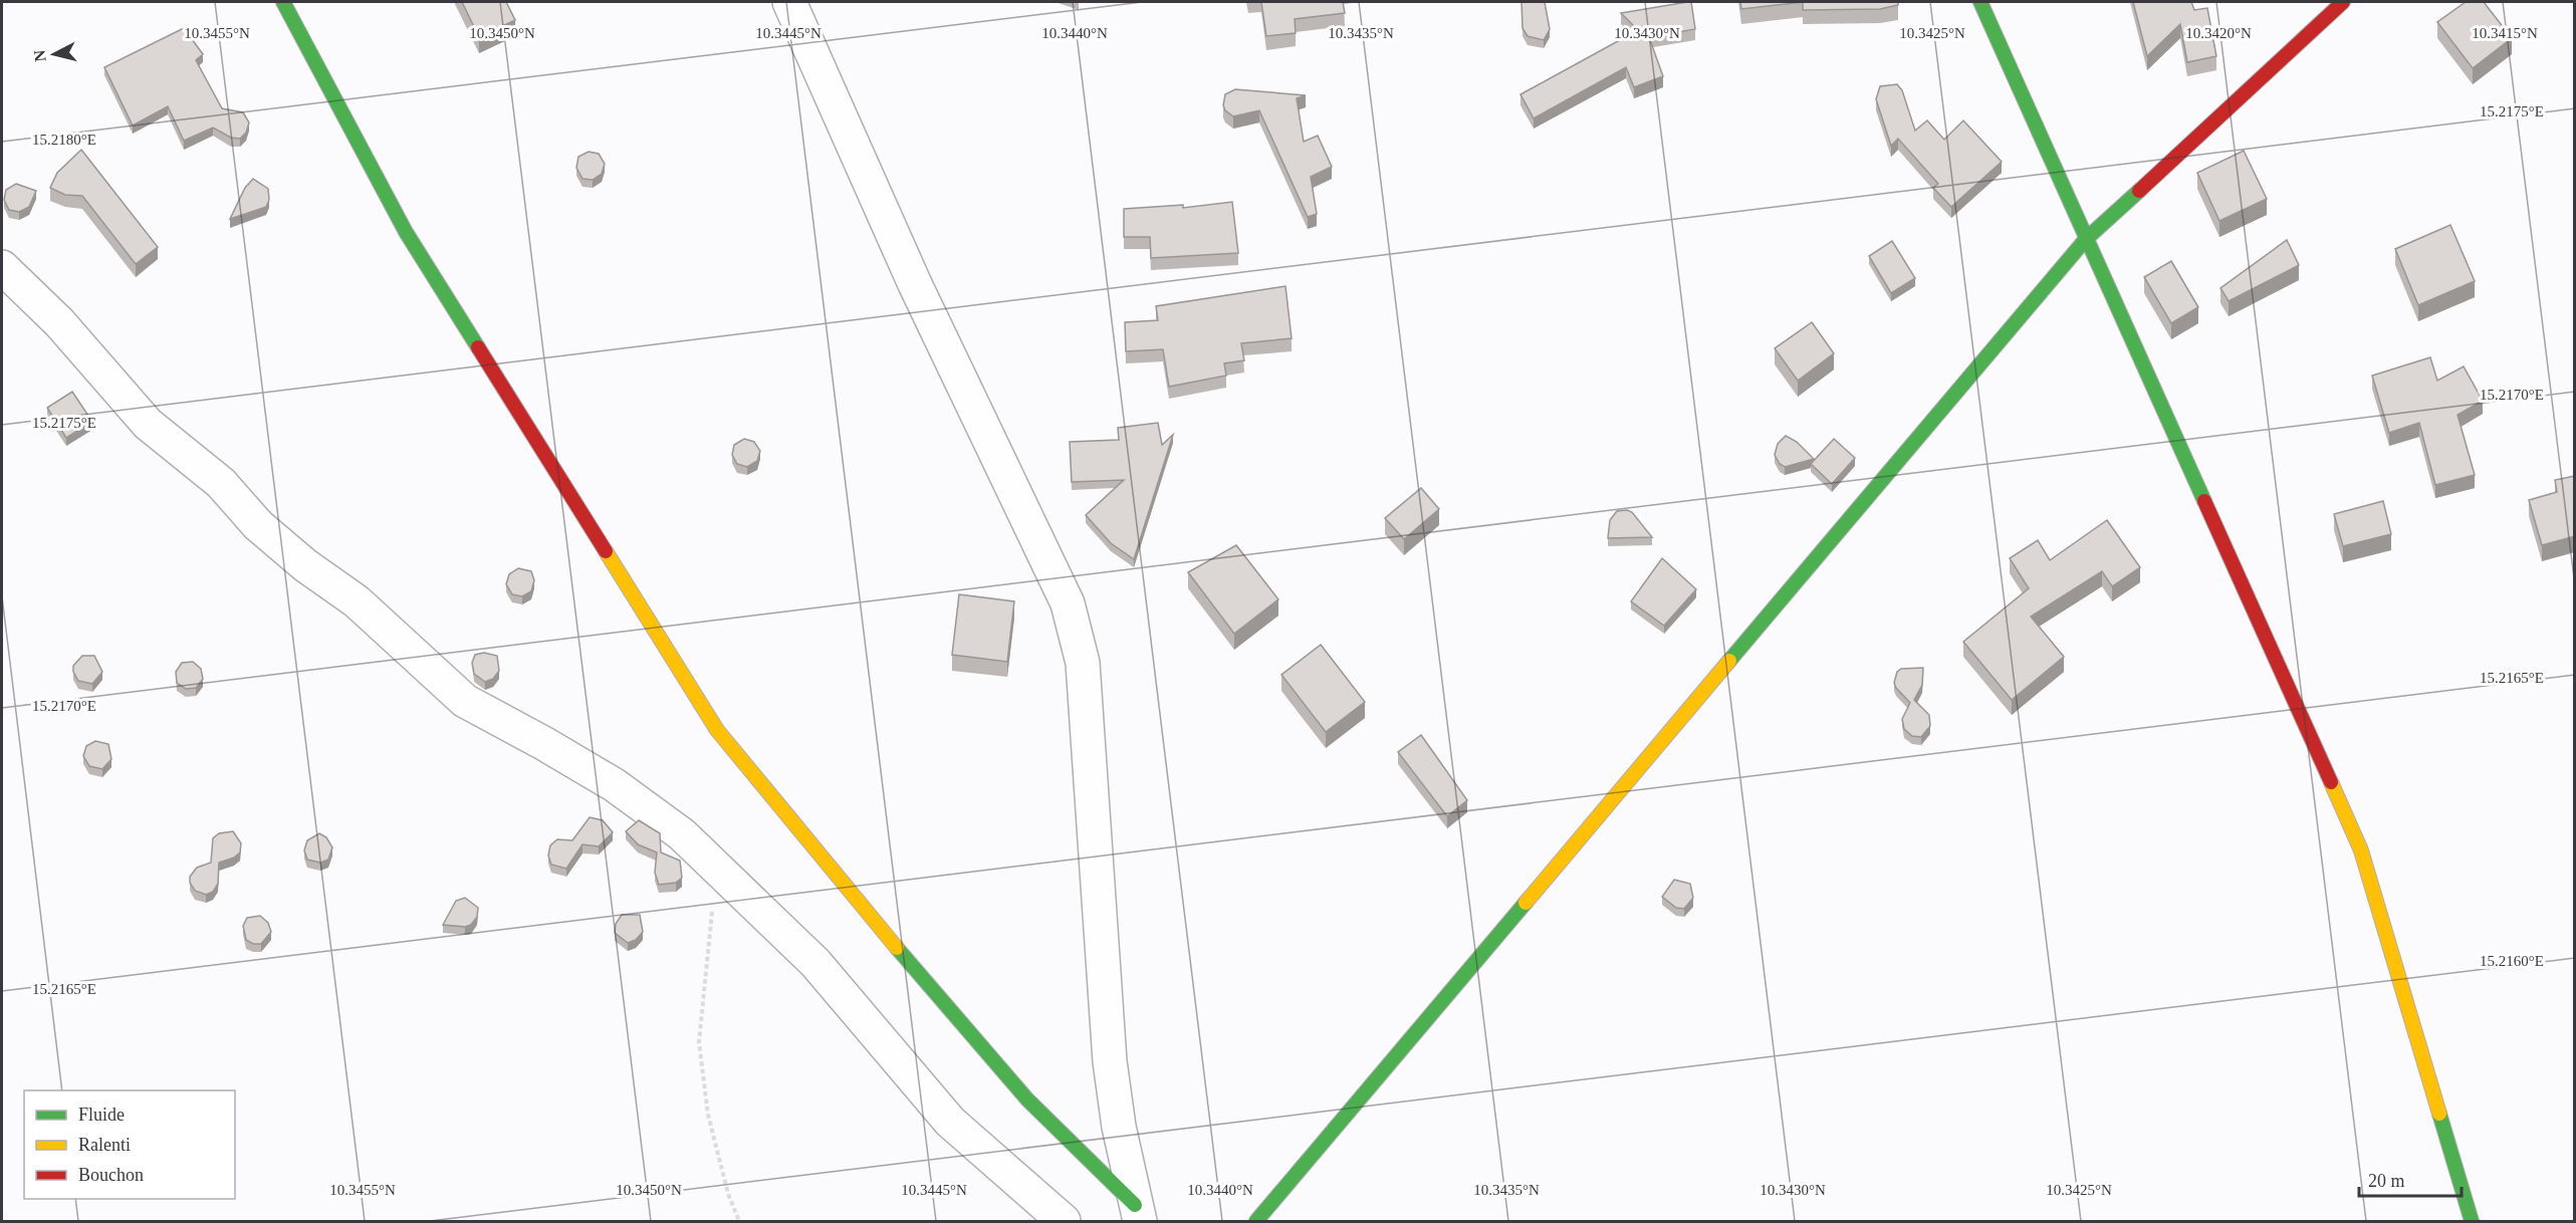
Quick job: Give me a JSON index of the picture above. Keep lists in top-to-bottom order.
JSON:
{
  "legend": ["Fluide", "Ralenti", "Bouchon"],
  "scale_bar": "20 m",
  "north": "left",
  "coordinates": [
    "10.3455°N",
    "10.3450°N",
    "10.3445°N",
    "10.3440°N",
    "10.3435°N",
    "10.3430°N",
    "10.3425°N",
    "10.3420°N",
    "10.3415°N",
    "15.2175°E",
    "15.2180°E",
    "15.2170°E",
    "15.2165°E",
    "15.2160°E"
  ]
}
